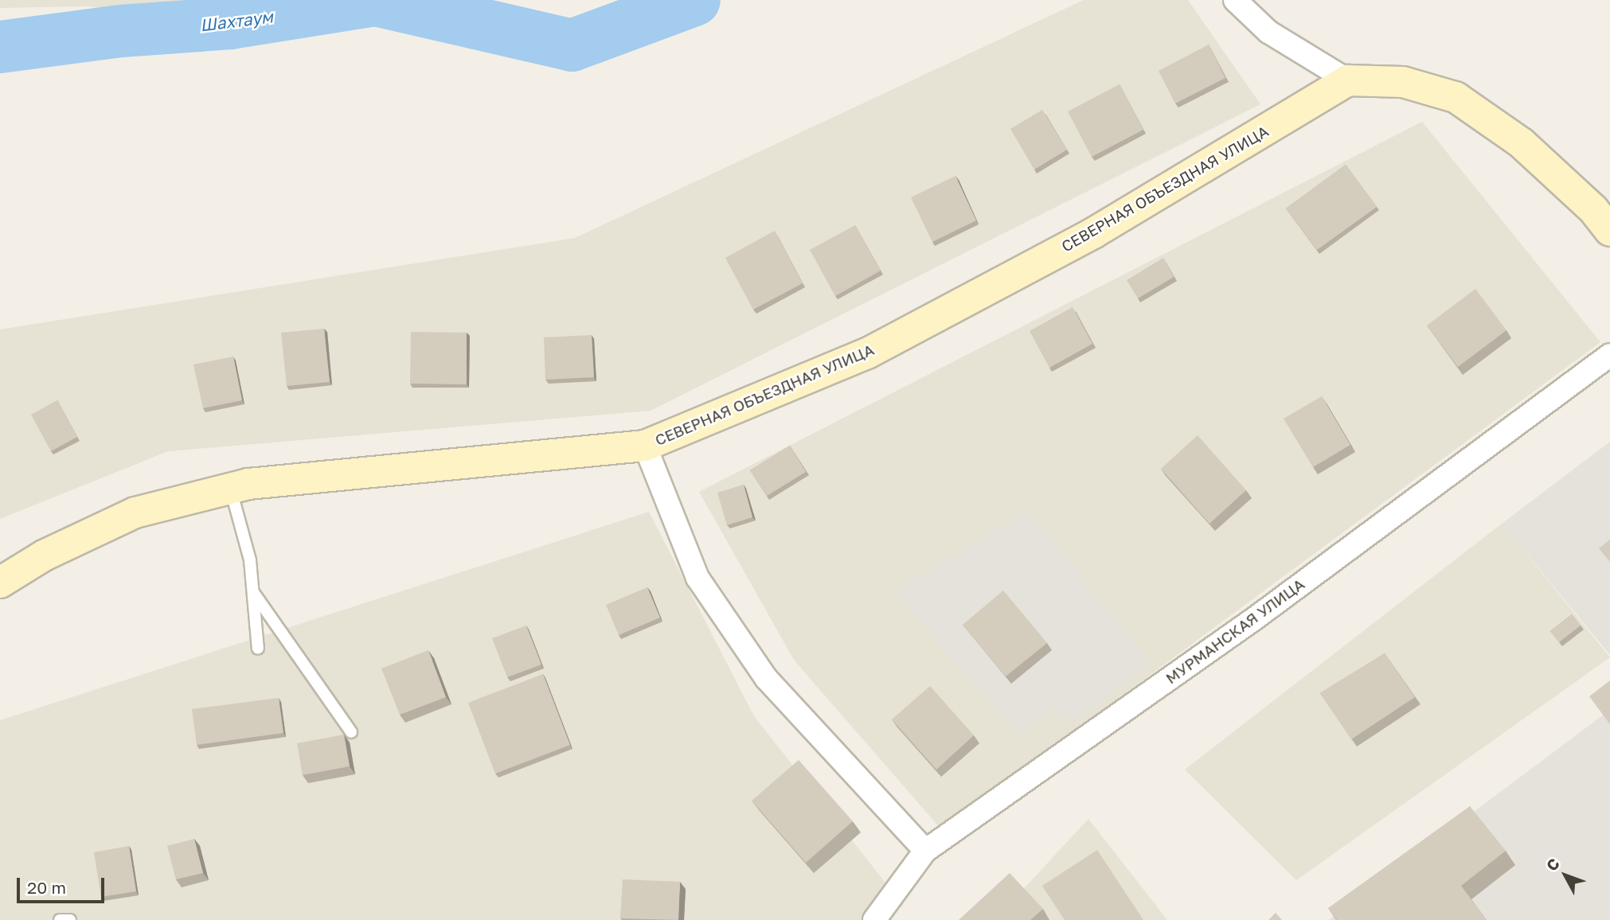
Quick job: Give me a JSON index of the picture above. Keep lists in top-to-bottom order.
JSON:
{
  "streets": {
    "street": ["СЕВЕРНАЯ ОБЪЕЗДНАЯ УЛИЦА", "МУРМАНСКАЯ УЛИЦА"]
  },
  "water": ["Шахтаум"],
  "scale_bar": "20 m",
  "north": "top left"
}
